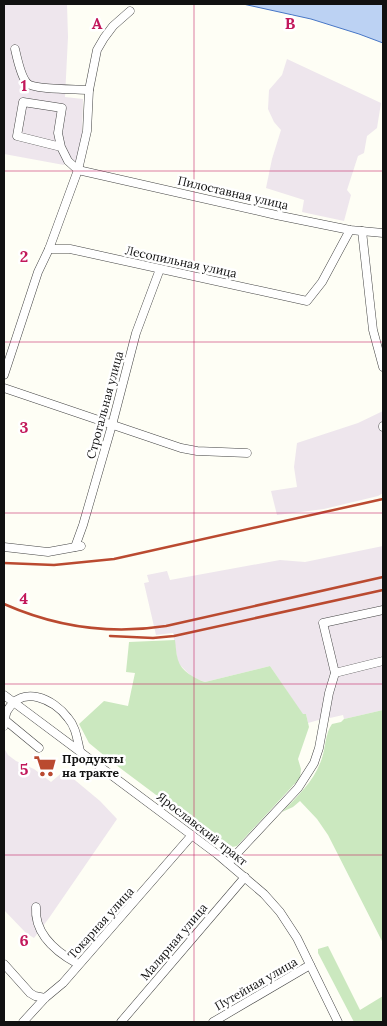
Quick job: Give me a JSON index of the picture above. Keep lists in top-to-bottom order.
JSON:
{
  "streets": {
    "street": [
      "Пилоставная улица",
      "Лесопильная улица",
      "Строгальная улица",
      "Ярославский тракт",
      "Токарная улица",
      "Малярная улица",
      "Путейная улица"
    ]
  },
  "crossings": [
    ["Пилоставная улица", "Лесопильная улица"],
    ["Лесопильная улица", "Строгальная улица"],
    ["Ярославский тракт", "Токарная улица"],
    ["Ярославский тракт", "Малярная улица"],
    ["Ярославский тракт", "Путейная улица"]
  ],
  "places": {
    "supermarket": ["Продукты на тракте"]
  },
  "grid": {
    "columns": ["A", "B"],
    "rows": [
      "1",
      "2",
      "3",
      "4",
      "5",
      "6"
    ]
  }
}
